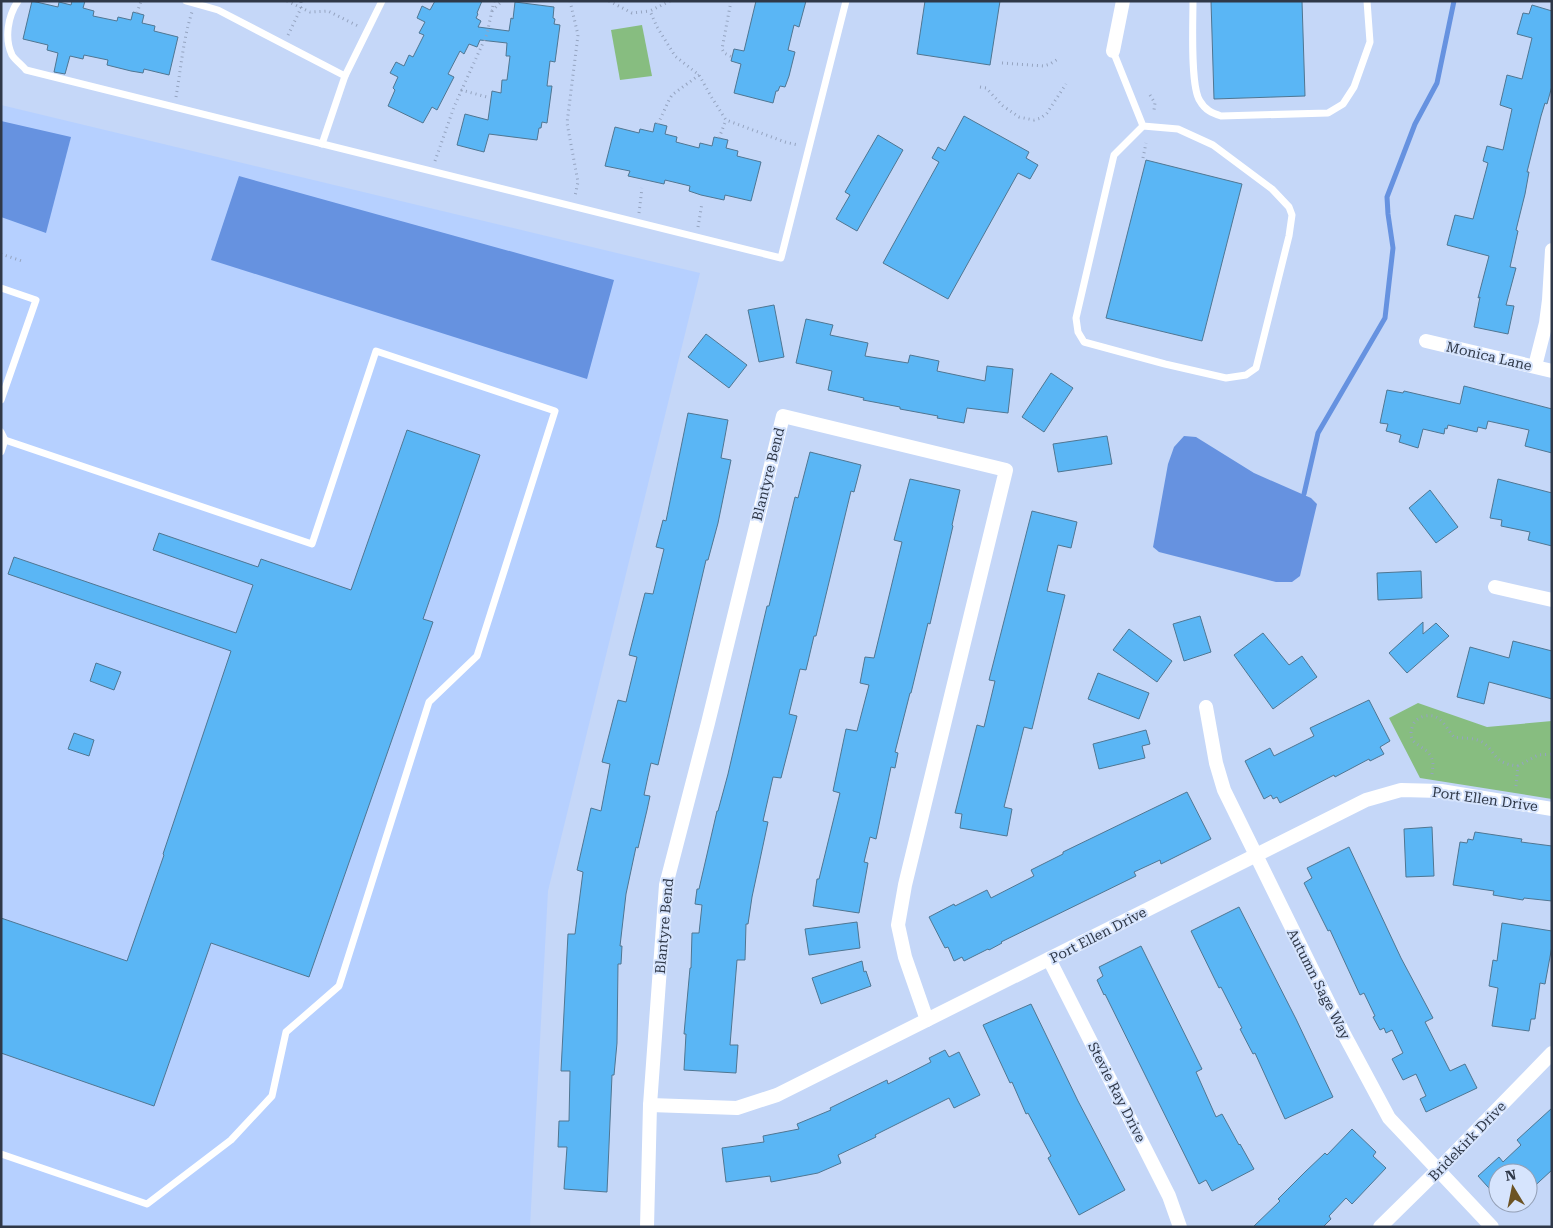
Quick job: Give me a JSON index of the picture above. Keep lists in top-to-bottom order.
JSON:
{
  "streets": {
    "street": [
      "Monica Lane",
      "Blantyre Bend",
      "Port Ellen Drive",
      "Autumn Sage Way",
      "Stevie Ray Drive",
      "Bridekirk Drive"
    ]
  },
  "crossings": [
    ["Blantyre Bend", "Port Ellen Drive"],
    ["Port Ellen Drive", "Autumn Sage Way"],
    ["Port Ellen Drive", "Stevie Ray Drive"],
    ["Autumn Sage Way", "Bridekirk Drive"]
  ],
  "north": "top"
}
